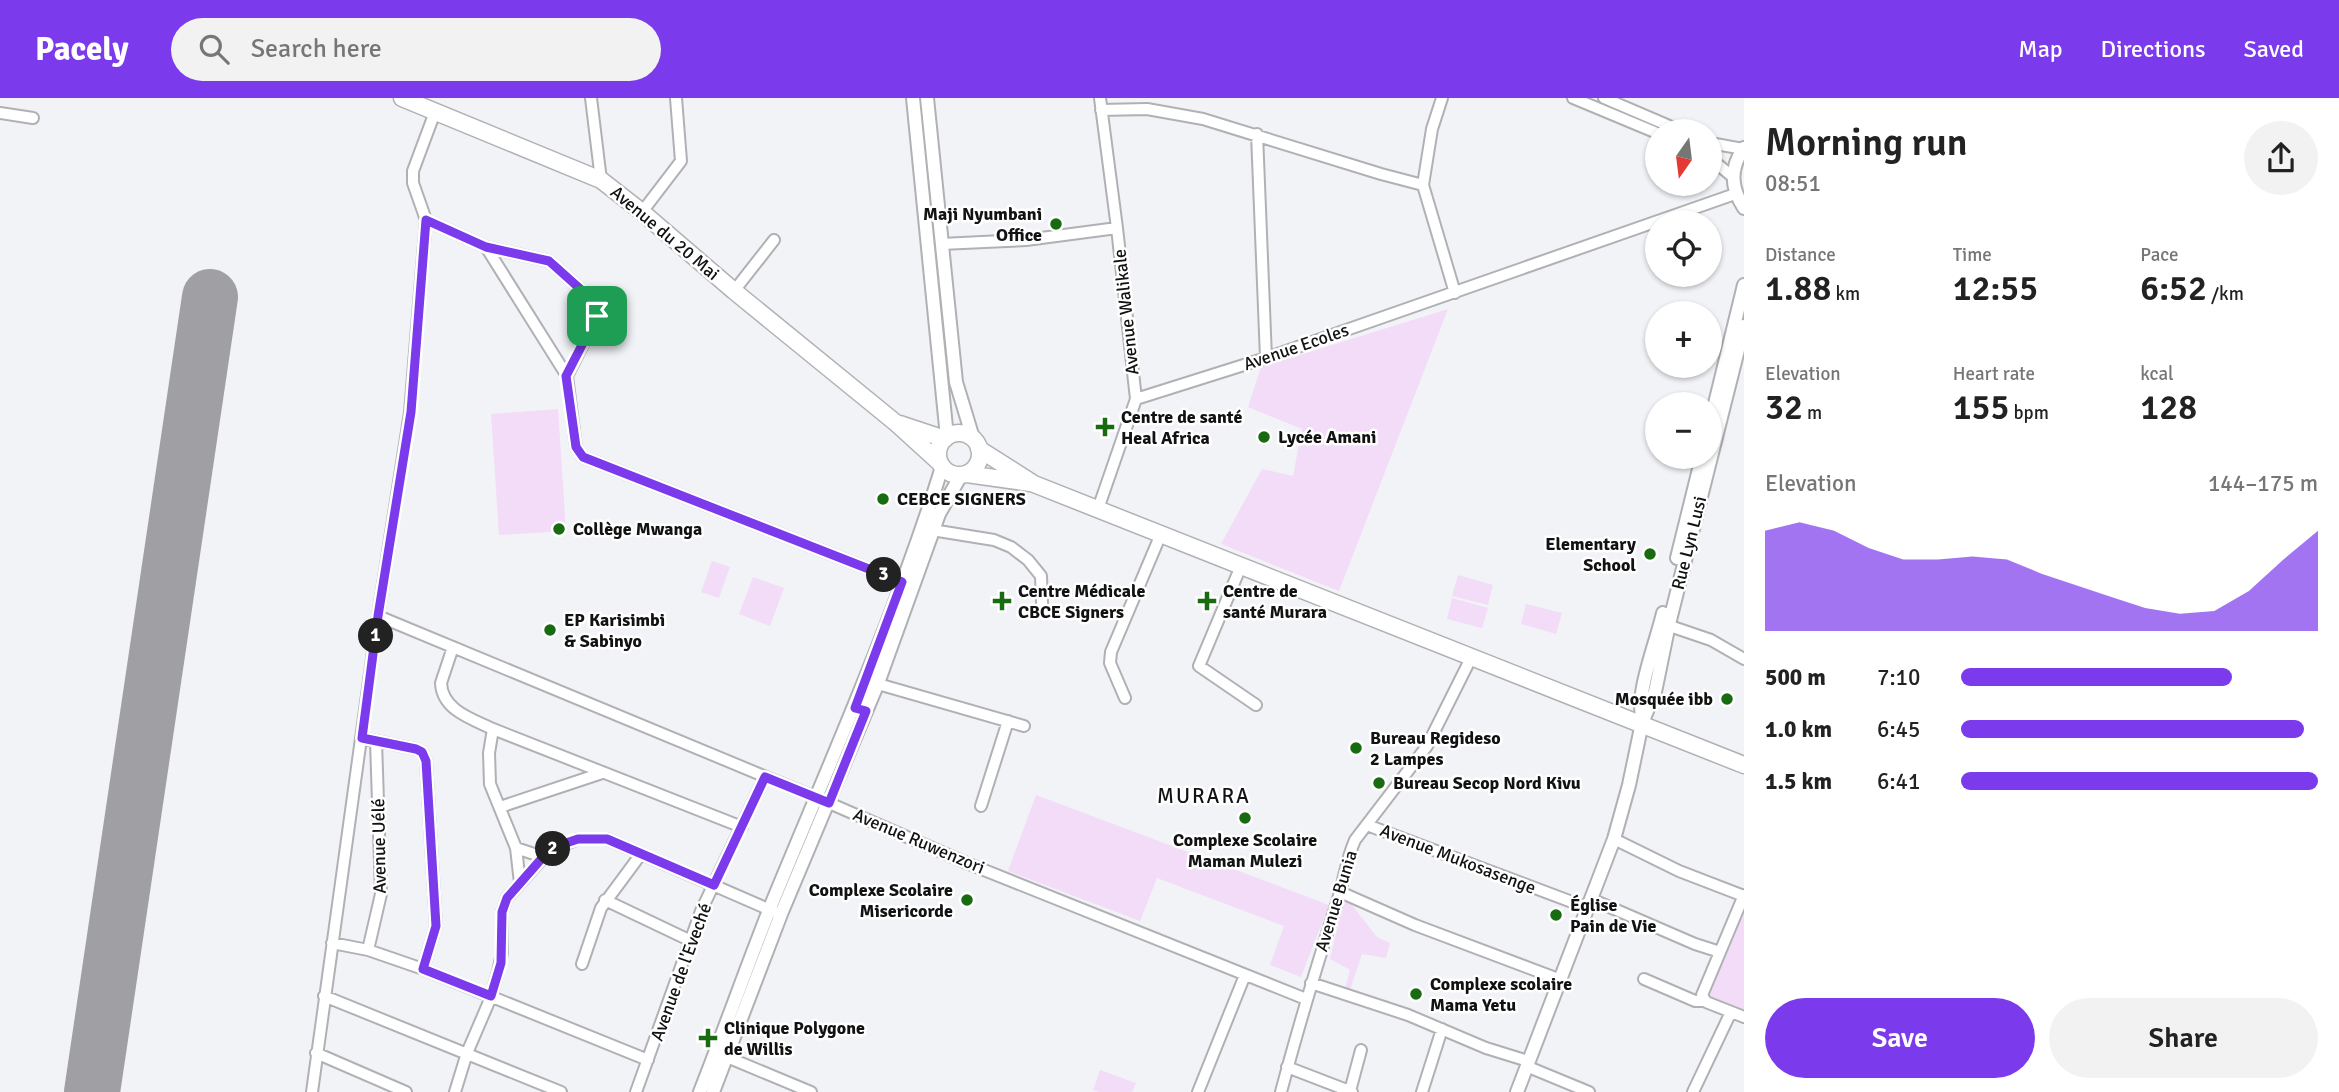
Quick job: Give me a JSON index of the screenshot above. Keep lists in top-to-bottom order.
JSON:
{
  "streets": {
    "highway": ["Avenue du 20 Mai"],
    "main road": ["Rue Lyn Lusi"],
    "street": [
      "Avenue Walikale",
      "Avenue Ecoles",
      "Avenue Ruwenzori",
      "Avenue Uélé",
      "Avenue Mukosasenge",
      "Avenue Bunia",
      "Avenue de l'Eveché"
    ]
  },
  "crossings": [
    ["Avenue Walikale", "Avenue Ecoles"],
    ["Rue Lyn Lusi", "Avenue Mukosasenge"],
    ["Avenue Ruwenzori", "Avenue Bunia"],
    ["Avenue Ruwenzori", "Avenue de l'Eveché"],
    ["Avenue Mukosasenge", "Avenue Bunia"]
  ],
  "districts": ["MURARA"],
  "places": {
    "other": [
      "Maji Nyumbani Office",
      "Lycée Amani",
      "CEBCE SIGNERS",
      "Collège Mwanga",
      "Elementary School",
      "EP Karisimbi & Sabinyo",
      "Mosquée ibb",
      "Bureau Regideso 2 Lampes",
      "Bureau Secop Nord Kivu",
      "Complexe Scolaire Maman Mulezi",
      "Complexe Scolaire Misericorde",
      "Église Pain de Vie",
      "Complexe scolaire Mama Yetu"
    ],
    "health": [
      "Centre de santé Heal Africa",
      "Centre Médicale CBCE Signers",
      "Centre de santé Murara",
      "Clinique Polygone de Willis"
    ]
  },
  "north": "bottom",
  "page": {
    "header": "Pacely",
    "search": "Search here",
    "nav": ["Map", "Directions", "Saved"],
    "heading": ["Morning run", "08:51"],
    "map_buttons": ["+", "−"],
    "stats": [
      ["Distance", "1.88 km"],
      ["Time", "12:55"],
      ["Pace", "6:52 /km"],
      ["Elevation", "32 m"],
      ["Heart rate", "155 bpm"],
      ["kcal", "128"]
    ],
    "chart": ["Elevation", "144–175 m"],
    "pins": ["3", "1", "2"],
    "list": [
      {
        "name": "500 m",
        "note": "7:10"
      },
      {
        "name": "1.0 km",
        "note": "6:45"
      },
      {
        "name": "1.5 km",
        "note": "6:41"
      }
    ],
    "buttons": ["Save", "Share"]
  }
}
